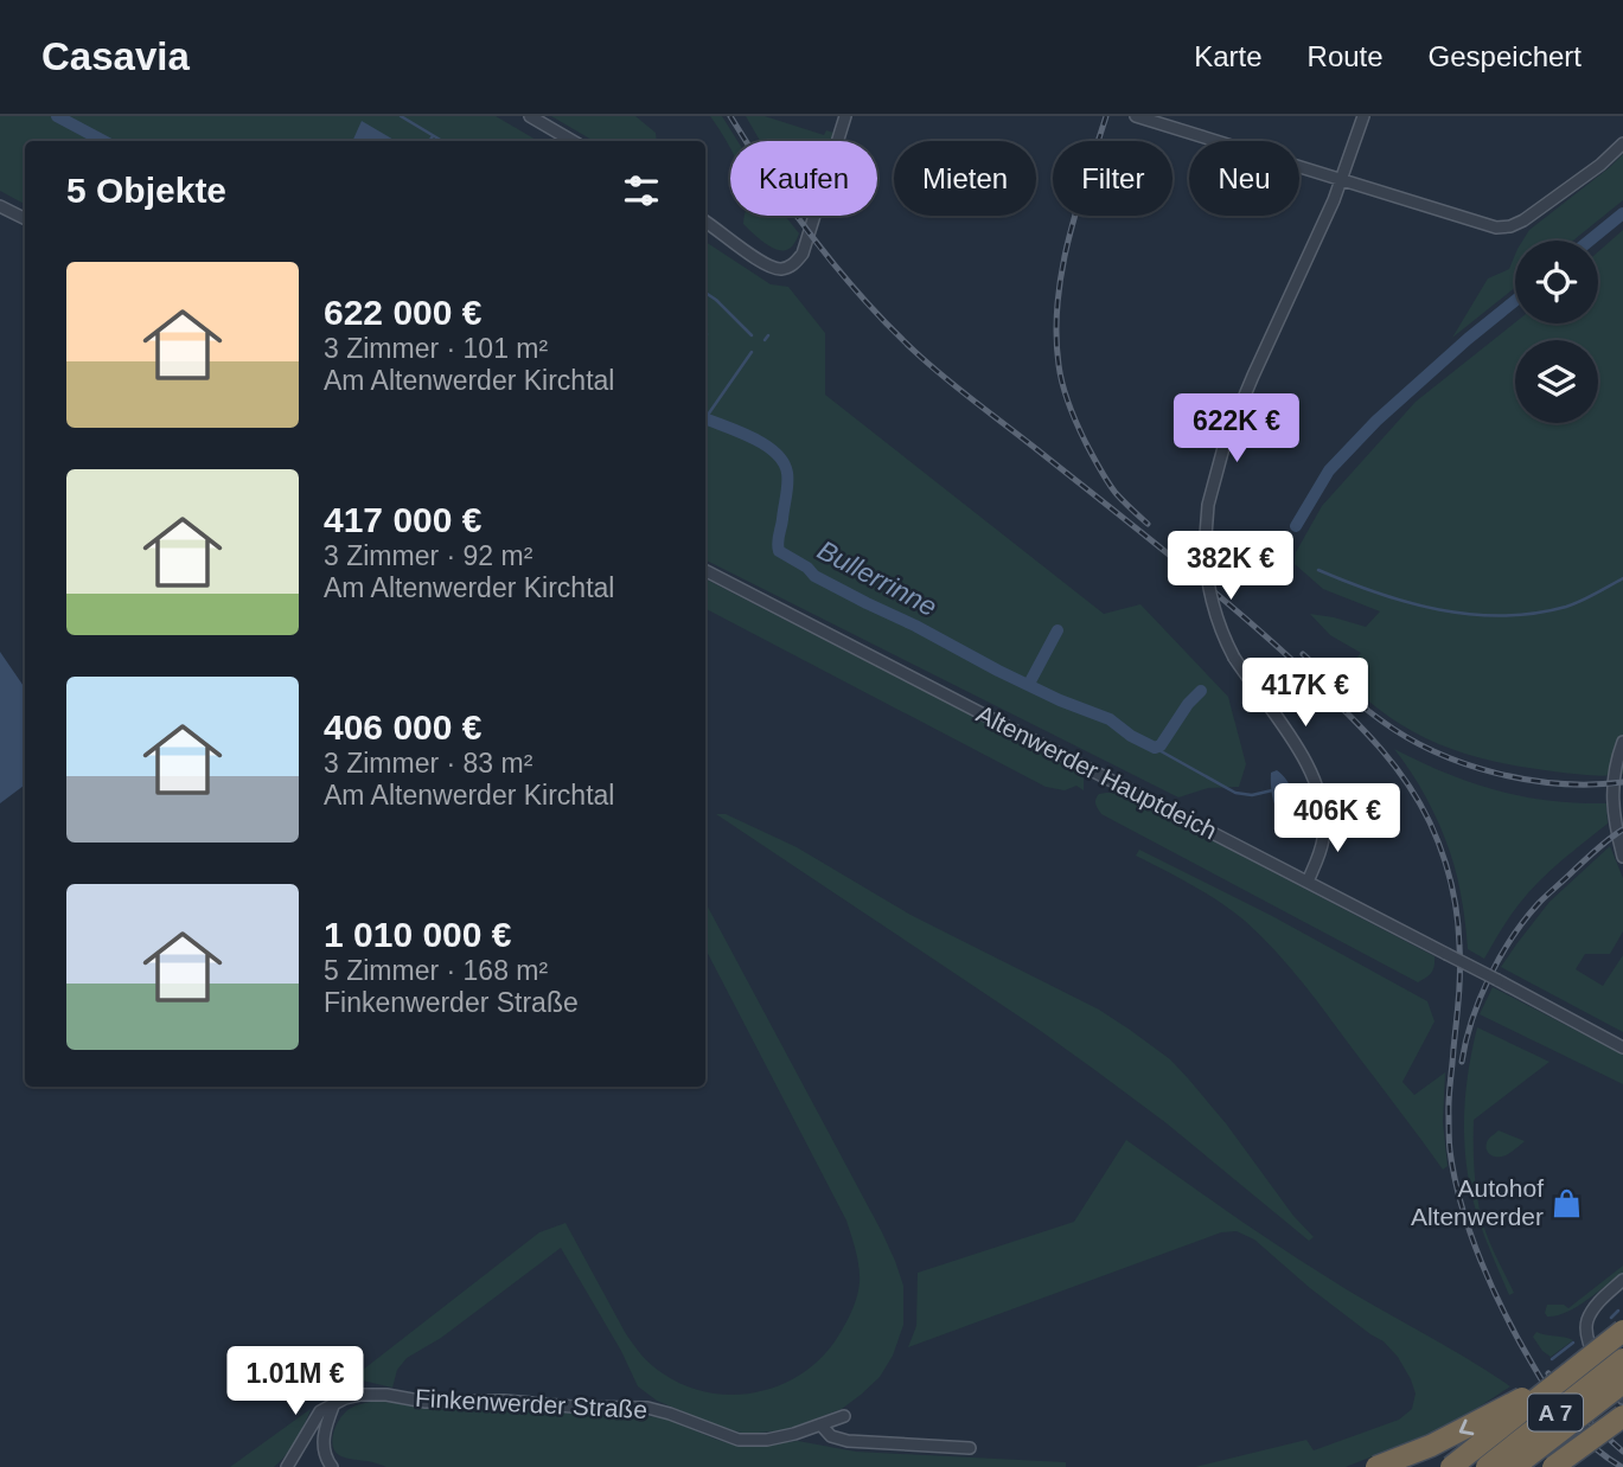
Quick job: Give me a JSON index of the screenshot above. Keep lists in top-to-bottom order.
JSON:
{
  "streets": {
    "highway": ["A 7"],
    "street": ["Altenwerder Hauptdeich", "Finkenwerder Straße"]
  },
  "water": ["Bullerrinne"],
  "places": {
    "shop": ["Autohof Altenwerder"]
  },
  "page": {
    "header": "Casavia",
    "nav": ["Karte", "Route", "Gespeichert"],
    "chip": [
      "Kaufen",
      "Mieten",
      "Filter",
      "Neu"
    ],
    "heading": "5 Objekte",
    "list": [
      {
        "name": "622 000 €",
        "note": "3 Zimmer · 101 m² · Am Altenwerder Kirchtal"
      },
      {
        "name": "417 000 €",
        "note": "3 Zimmer · 92 m² · Am Altenwerder Kirchtal"
      },
      {
        "name": "406 000 €",
        "note": "3 Zimmer · 83 m² · Am Altenwerder Kirchtal"
      },
      {
        "name": "1 010 000 €",
        "note": "5 Zimmer · 168 m² · Finkenwerder Straße"
      }
    ],
    "price": [
      "622K €",
      "382K €",
      "417K €",
      "406K €",
      "1.01M €"
    ]
  }
}
